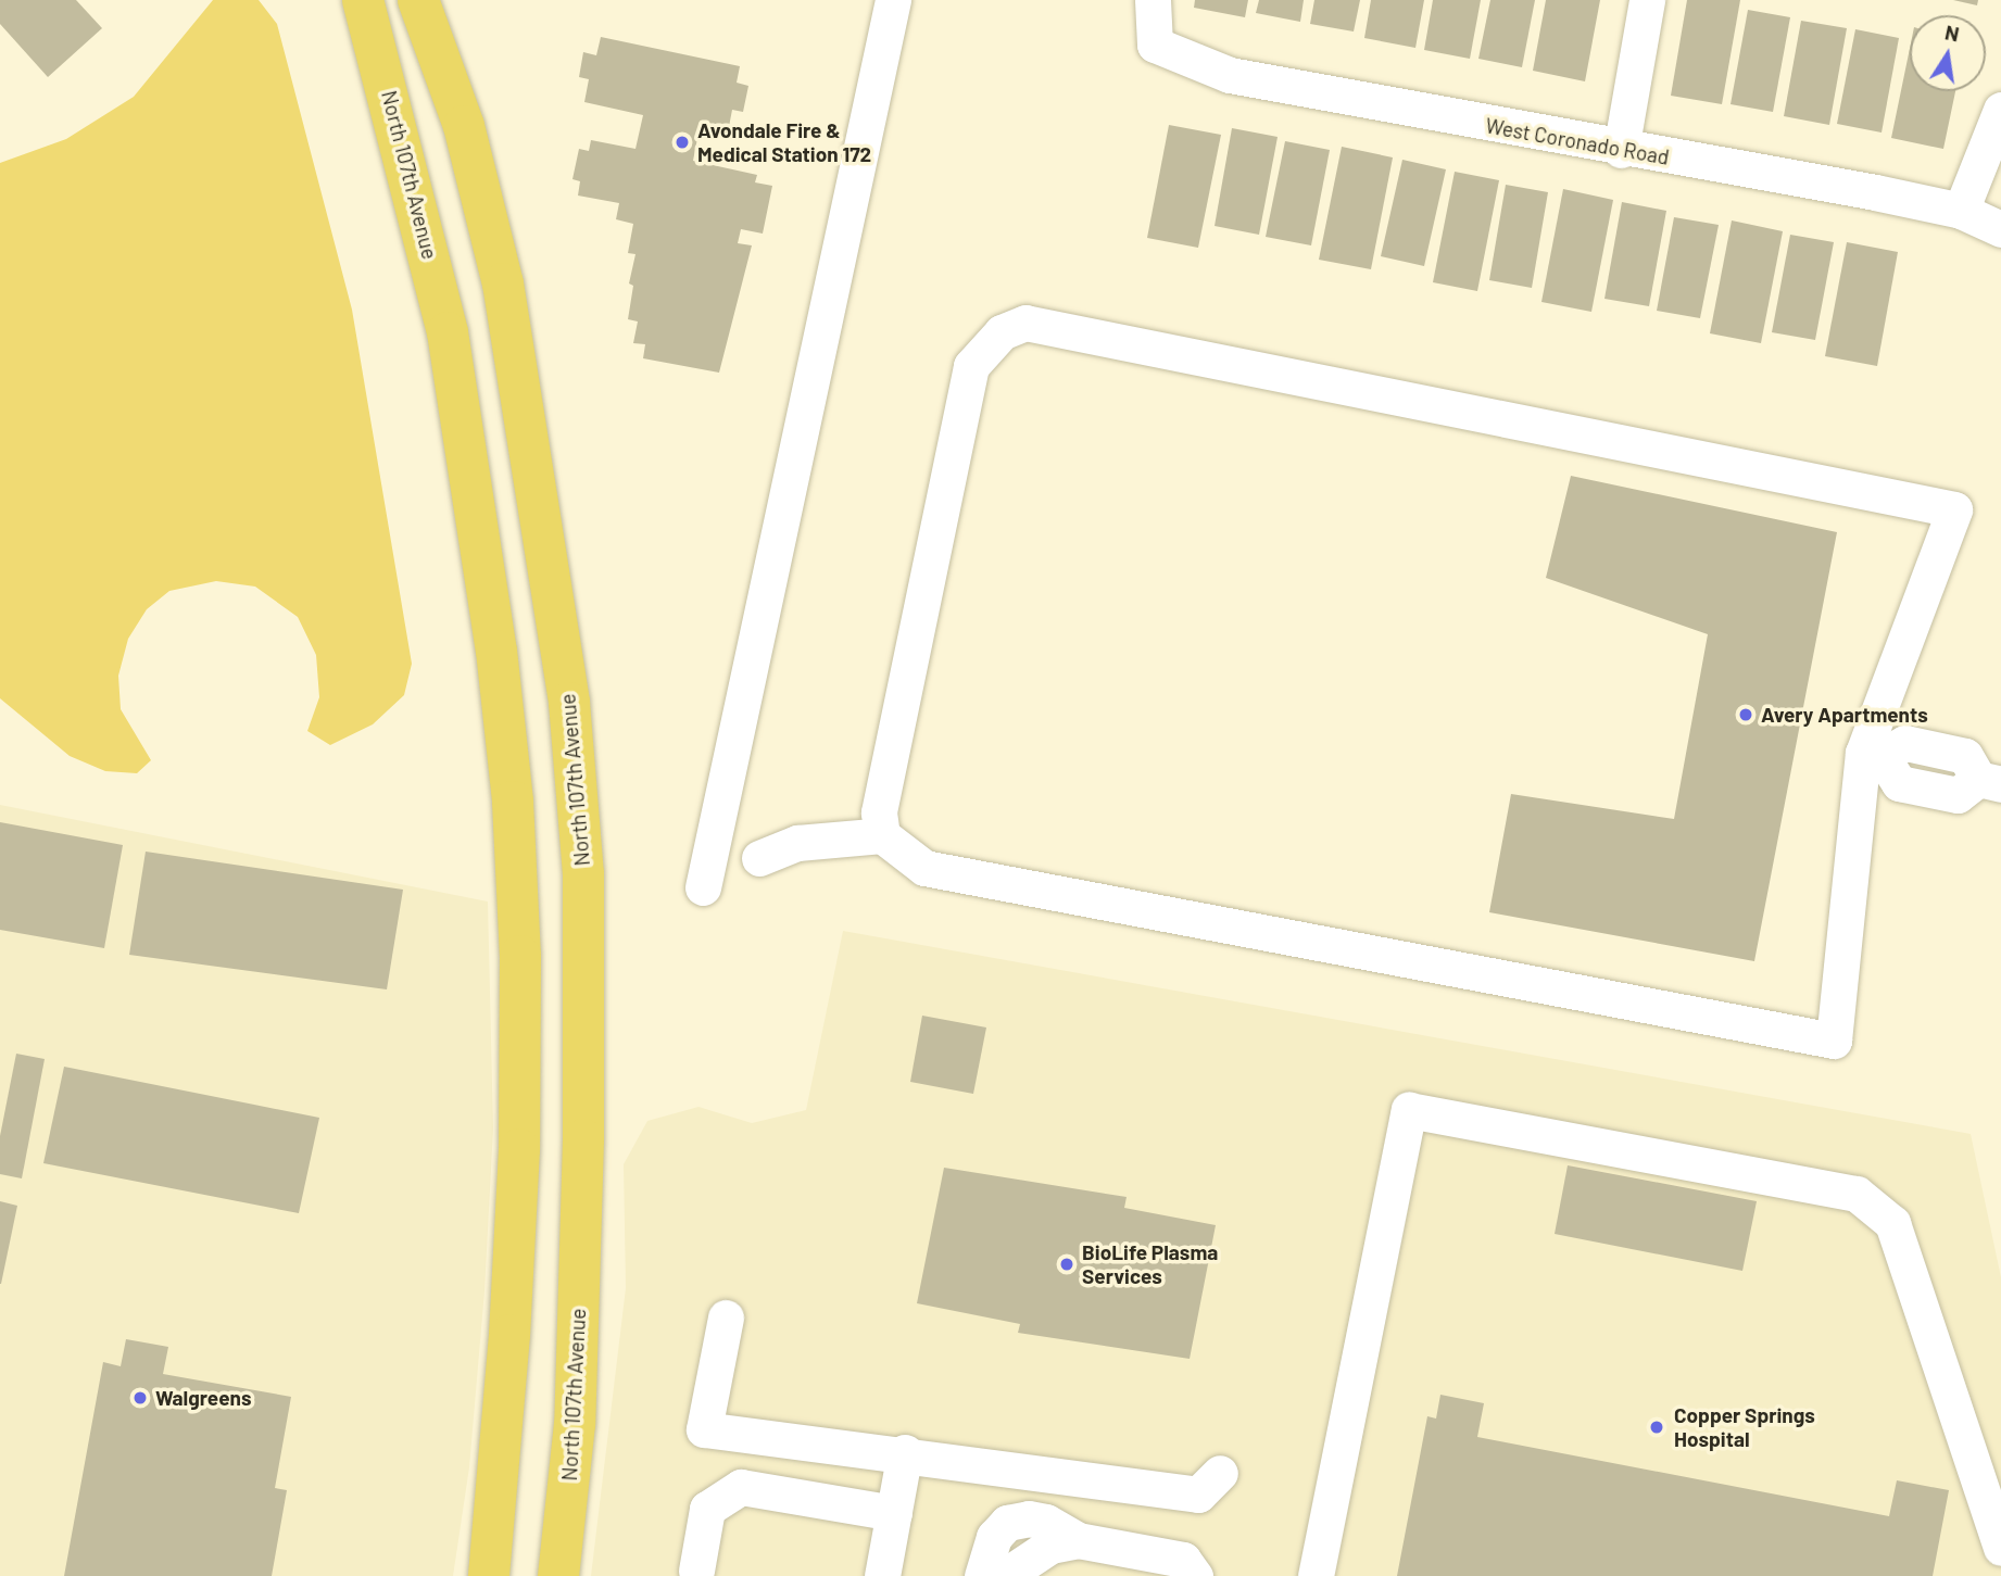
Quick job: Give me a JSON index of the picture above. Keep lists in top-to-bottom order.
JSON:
{
  "streets": {
    "main road": ["North 107th Avenue"],
    "street": ["West Coronado Road"]
  },
  "places": [
    "Avondale Fire & Medical Station 172",
    "Avery Apartments",
    "BioLife Plasma Services",
    "Walgreens",
    "Copper Springs Hospital"
  ],
  "north": "top"
}
